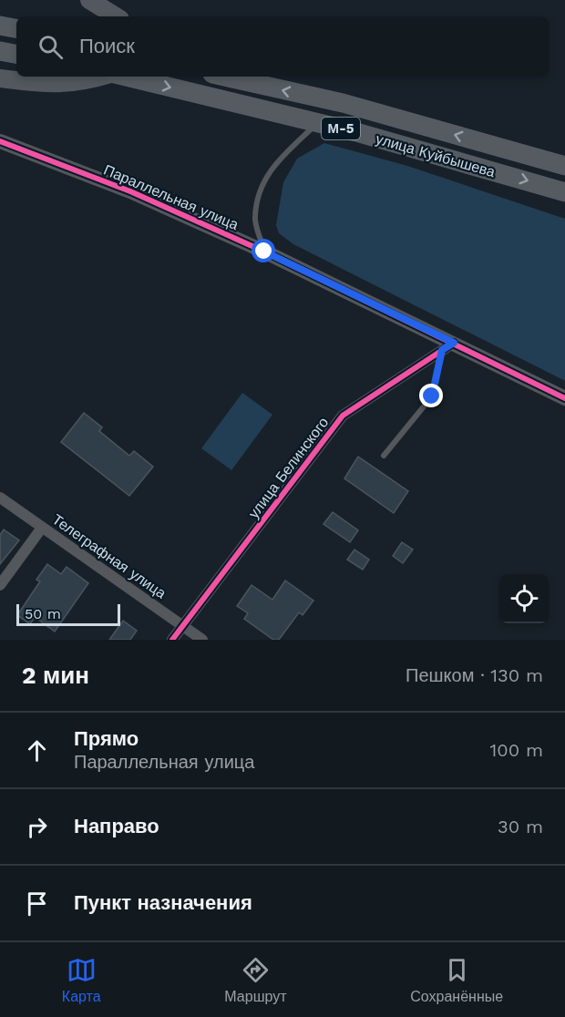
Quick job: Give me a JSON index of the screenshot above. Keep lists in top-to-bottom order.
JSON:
{
  "streets": {
    "highway": ["М-5", "улица Куйбышева"],
    "street": ["Параллельная улица", "улица Белинского", "Телеграфная улица"]
  },
  "crossings": [
    ["Параллельная улица", "улица Белинского"],
    ["улица Белинского", "Телеграфная улица"]
  ],
  "scale_bar": "50 m",
  "page": {
    "search": "Поиск",
    "scale": "50 m",
    "heading": ["2 мин", "Пешком · 130 m"],
    "list": [
      ["Прямо", "Параллельная улица", "100 m"],
      ["Направо", "30 m"],
      "Пункт назначения"
    ],
    "nav": ["Карта", "Маршрут", "Сохранённые"]
  }
}
